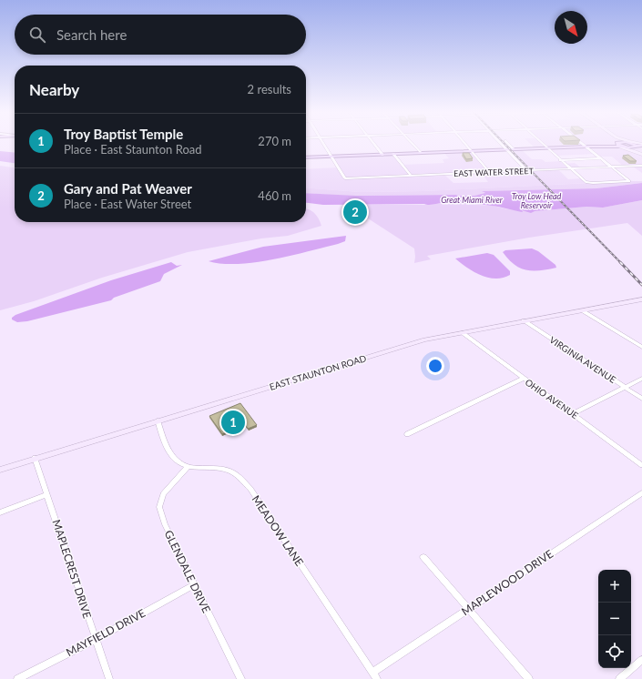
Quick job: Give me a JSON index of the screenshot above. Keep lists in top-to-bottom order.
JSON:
{
  "streets": {
    "main road": ["EAST STAUNTON ROAD"],
    "street": [
      "EAST WATER STREET",
      "VIRGINIA AVENUE",
      "OHIO AVENUE",
      "MEADOW LANE",
      "MAPLECREST DRIVE",
      "GLENDALE DRIVE",
      "MAPLEWOOD DRIVE",
      "MAYFIELD DRIVE"
    ]
  },
  "crossings": [
    ["VIRGINIA AVENUE", "EAST STAUNTON ROAD"],
    ["EAST STAUNTON ROAD", "OHIO AVENUE"],
    ["EAST STAUNTON ROAD", "MAPLECREST DRIVE"],
    ["MEADOW LANE", "GLENDALE DRIVE"],
    ["MEADOW LANE", "MAPLEWOOD DRIVE"],
    ["MAPLECREST DRIVE", "MAYFIELD DRIVE"],
    ["GLENDALE DRIVE", "MAYFIELD DRIVE"]
  ],
  "water": ["Troy Low Head Reservoir", "Great Miami River"],
  "north": "bottom right",
  "page": {
    "search": "Search here",
    "heading": ["Nearby", "2 results"],
    "list": [
      {
        "mark": "1",
        "name": "Troy Baptist Temple",
        "note": "Place · East Staunton Road",
        "value": "270 m"
      },
      {
        "mark": "2",
        "name": "Gary and Pat Weaver",
        "note": "Place · East Water Street",
        "value": "460 m"
      }
    ],
    "pins": ["2", "1"],
    "map_buttons": ["+", "−"]
  }
}
